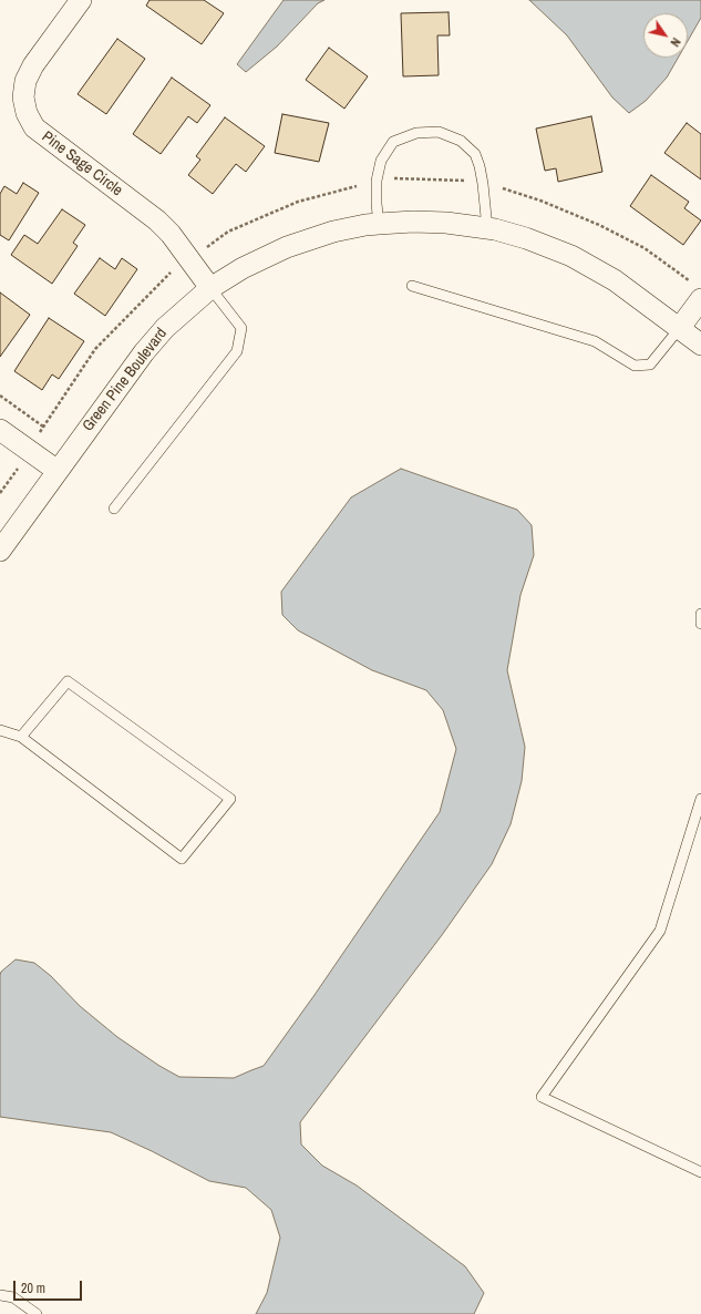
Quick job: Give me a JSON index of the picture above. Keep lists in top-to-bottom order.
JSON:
{
  "streets": {
    "street": ["Pine Sage Circle", "Green Pine Boulevard"]
  },
  "crossings": [
    ["Pine Sage Circle", "Green Pine Boulevard"]
  ],
  "scale_bar": "20 m",
  "north": "bottom right"
}
